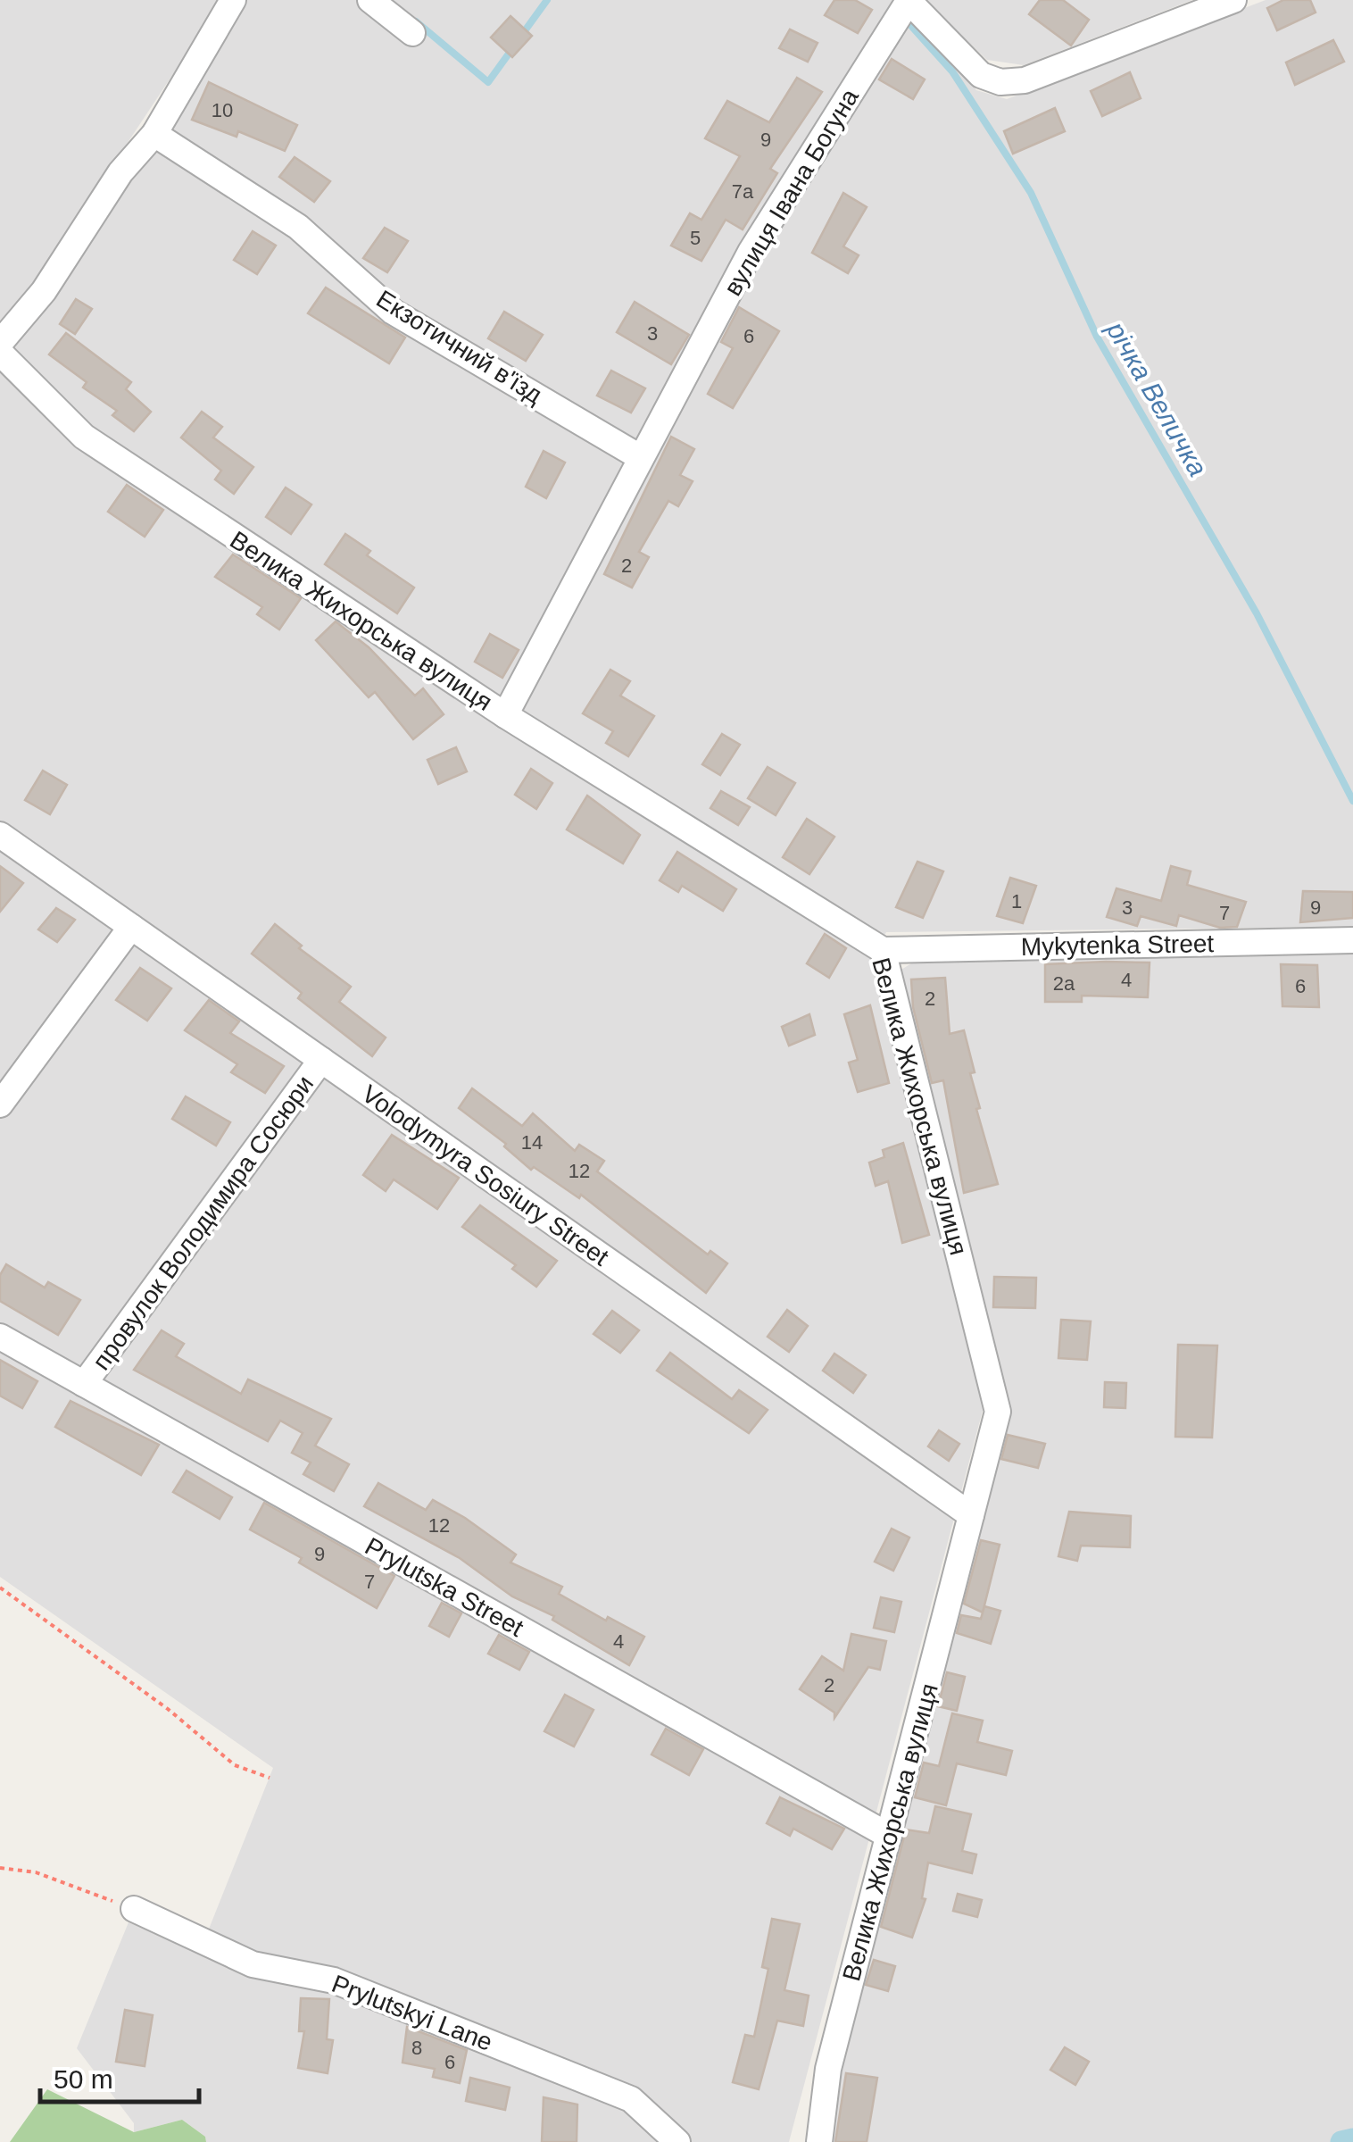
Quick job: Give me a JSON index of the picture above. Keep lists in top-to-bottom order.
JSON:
{
  "streets": {
    "street": [
      "вулиця Івана Богуна",
      "Екзотичний в'їзд",
      "Велика Жихорська вулиця",
      "Mykytenka Street",
      "Volodymyra Sosiury Street",
      "провулок Володимира Сосюри",
      "Prylutska Street",
      "Prylutskyi Lane"
    ]
  },
  "crossings": [
    ["вулиця Івана Богуна", "Екзотичний в'їзд"],
    ["вулиця Івана Богуна", "Велика Жихорська вулиця"],
    ["Велика Жихорська вулиця", "Mykytenka Street"],
    ["Велика Жихорська вулиця", "Volodymyra Sosiury Street"],
    ["Велика Жихорська вулиця", "Prylutska Street"],
    ["Volodymyra Sosiury Street", "провулок Володимира Сосюри"],
    ["провулок Володимира Сосюри", "Prylutska Street"]
  ],
  "water": ["річка Величка"],
  "house_numbers": [
    "10",
    "9",
    "7а",
    "5",
    "3",
    "6",
    "2",
    "1",
    "3",
    "9",
    "7",
    "4",
    "2а",
    "6",
    "2",
    "14",
    "12",
    "12",
    "9",
    "7",
    "4",
    "2",
    "8",
    "6"
  ],
  "scale_bar": "50 m"
}
